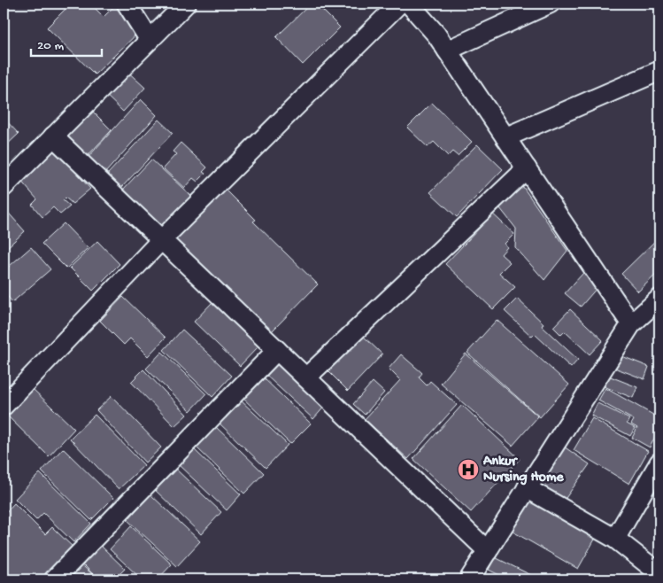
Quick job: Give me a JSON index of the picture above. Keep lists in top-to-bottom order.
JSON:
{
  "places": {
    "hospital": ["Ankur Nursing Home"]
  },
  "scale_bar": "20 m"
}
